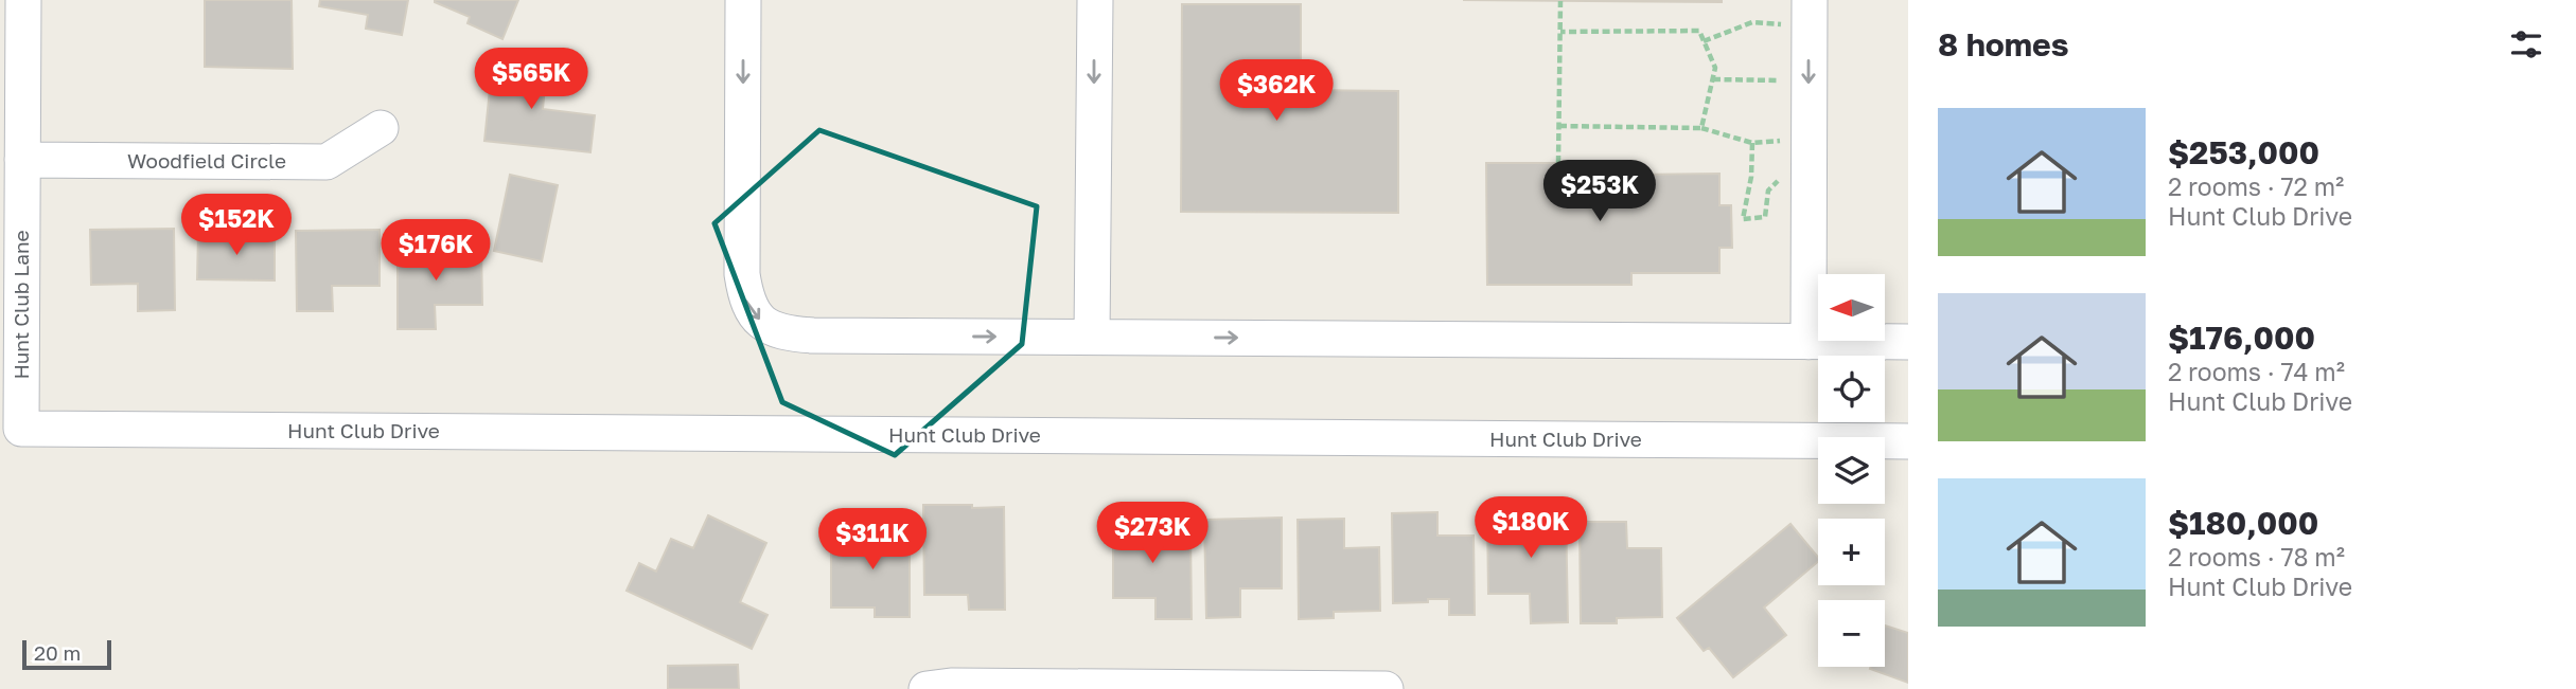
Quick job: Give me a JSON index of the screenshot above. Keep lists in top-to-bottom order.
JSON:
{
  "streets": {
    "street": ["Woodfield Circle", "Hunt Club Lane", "Hunt Club Drive"]
  },
  "crossings": [
    ["Woodfield Circle", "Hunt Club Lane"],
    ["Hunt Club Lane", "Hunt Club Drive"]
  ],
  "scale_bar": "20 m",
  "north": "left",
  "page": {
    "heading": "8 homes",
    "price": [
      "$565K",
      "$362K",
      "$253K",
      "$152K",
      "$176K",
      "$180K",
      "$273K",
      "$311K"
    ],
    "list": [
      {
        "name": "$253,000",
        "note": "2 rooms · 72 m² · Hunt Club Drive"
      },
      {
        "name": "$176,000",
        "note": "2 rooms · 74 m² · Hunt Club Drive"
      },
      {
        "name": "$180,000",
        "note": "2 rooms · 78 m² · Hunt Club Drive"
      }
    ],
    "map_buttons": ["+", "−"],
    "scale": "20 m"
  }
}
